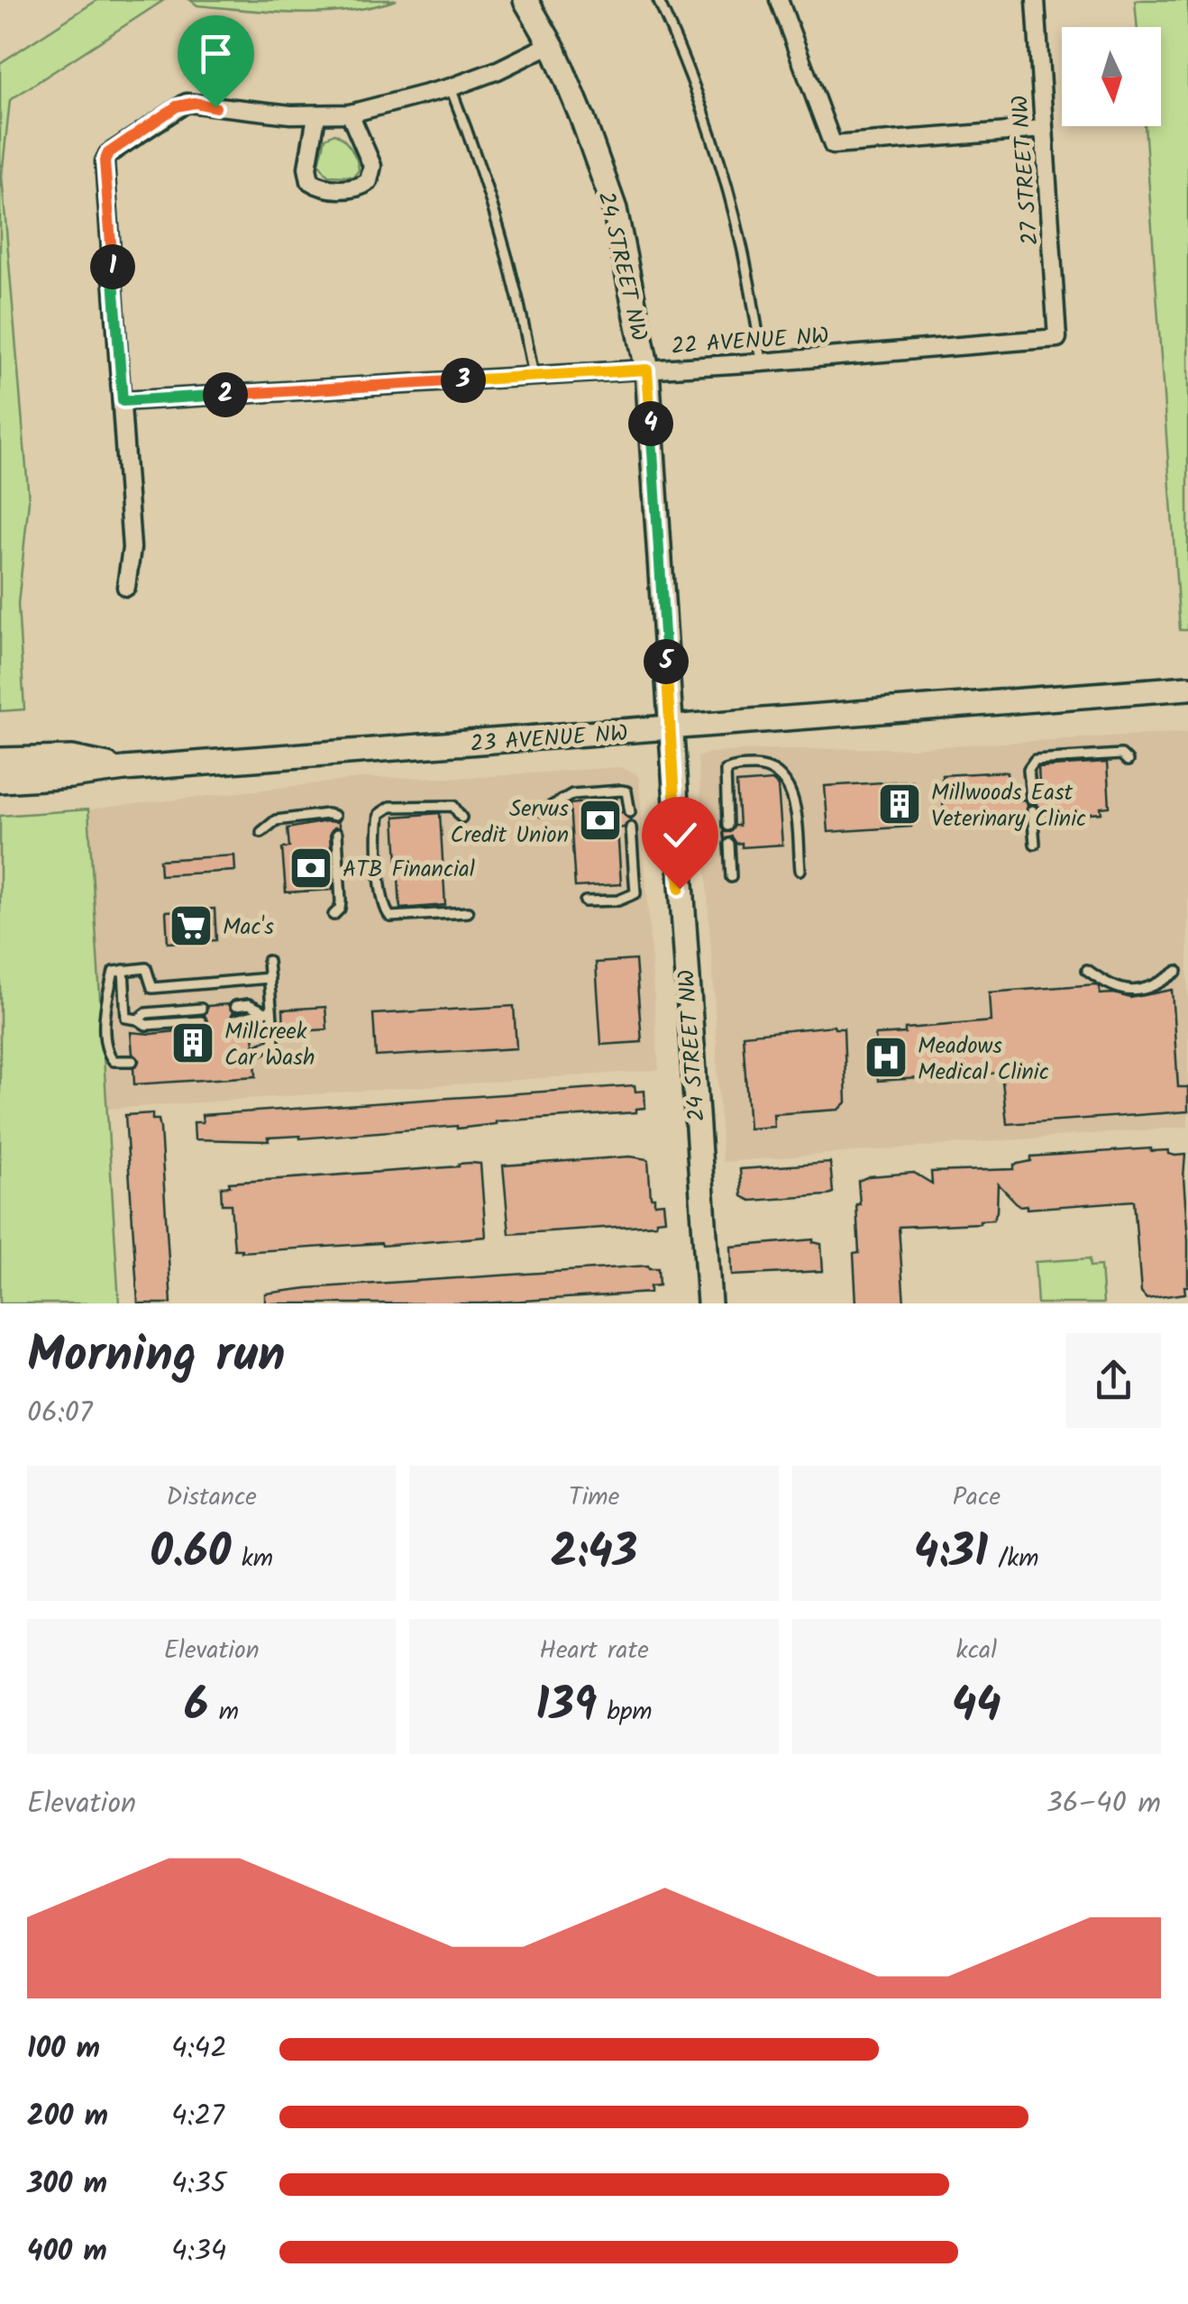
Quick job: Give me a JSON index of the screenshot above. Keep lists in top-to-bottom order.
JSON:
{
  "streets": {
    "street": [
      "27 STREET NW",
      "24 STREET NW",
      "22 AVENUE NW",
      "23 AVENUE NW"
    ]
  },
  "crossings": [
    ["27 STREET NW", "22 AVENUE NW"],
    ["24 STREET NW", "22 AVENUE NW"],
    ["24 STREET NW", "23 AVENUE NW"]
  ],
  "places": {
    "building": ["Millwoods East Veterinary Clinic", "Millcreek Car Wash"],
    "bank": ["Servus Credit Union", "ATB Financial"],
    "supermarket": ["Mac's"],
    "hospital": ["Meadows Medical Clinic"]
  },
  "north": "bottom",
  "page": {
    "pins": [
      "1",
      "3",
      "2",
      "4",
      "5"
    ],
    "heading": ["Morning run", "06:07"],
    "stats": [
      ["Distance", "0.60 km"],
      ["Time", "2:43"],
      ["Pace", "4:31 /km"],
      ["Elevation", "6 m"],
      ["Heart rate", "139 bpm"],
      ["kcal", "44"]
    ],
    "chart": ["Elevation", "36–40 m"],
    "list": [
      {
        "name": "100 m",
        "note": "4:42"
      },
      {
        "name": "200 m",
        "note": "4:27"
      },
      {
        "name": "300 m",
        "note": "4:35"
      },
      {
        "name": "400 m",
        "note": "4:34"
      }
    ]
  }
}
